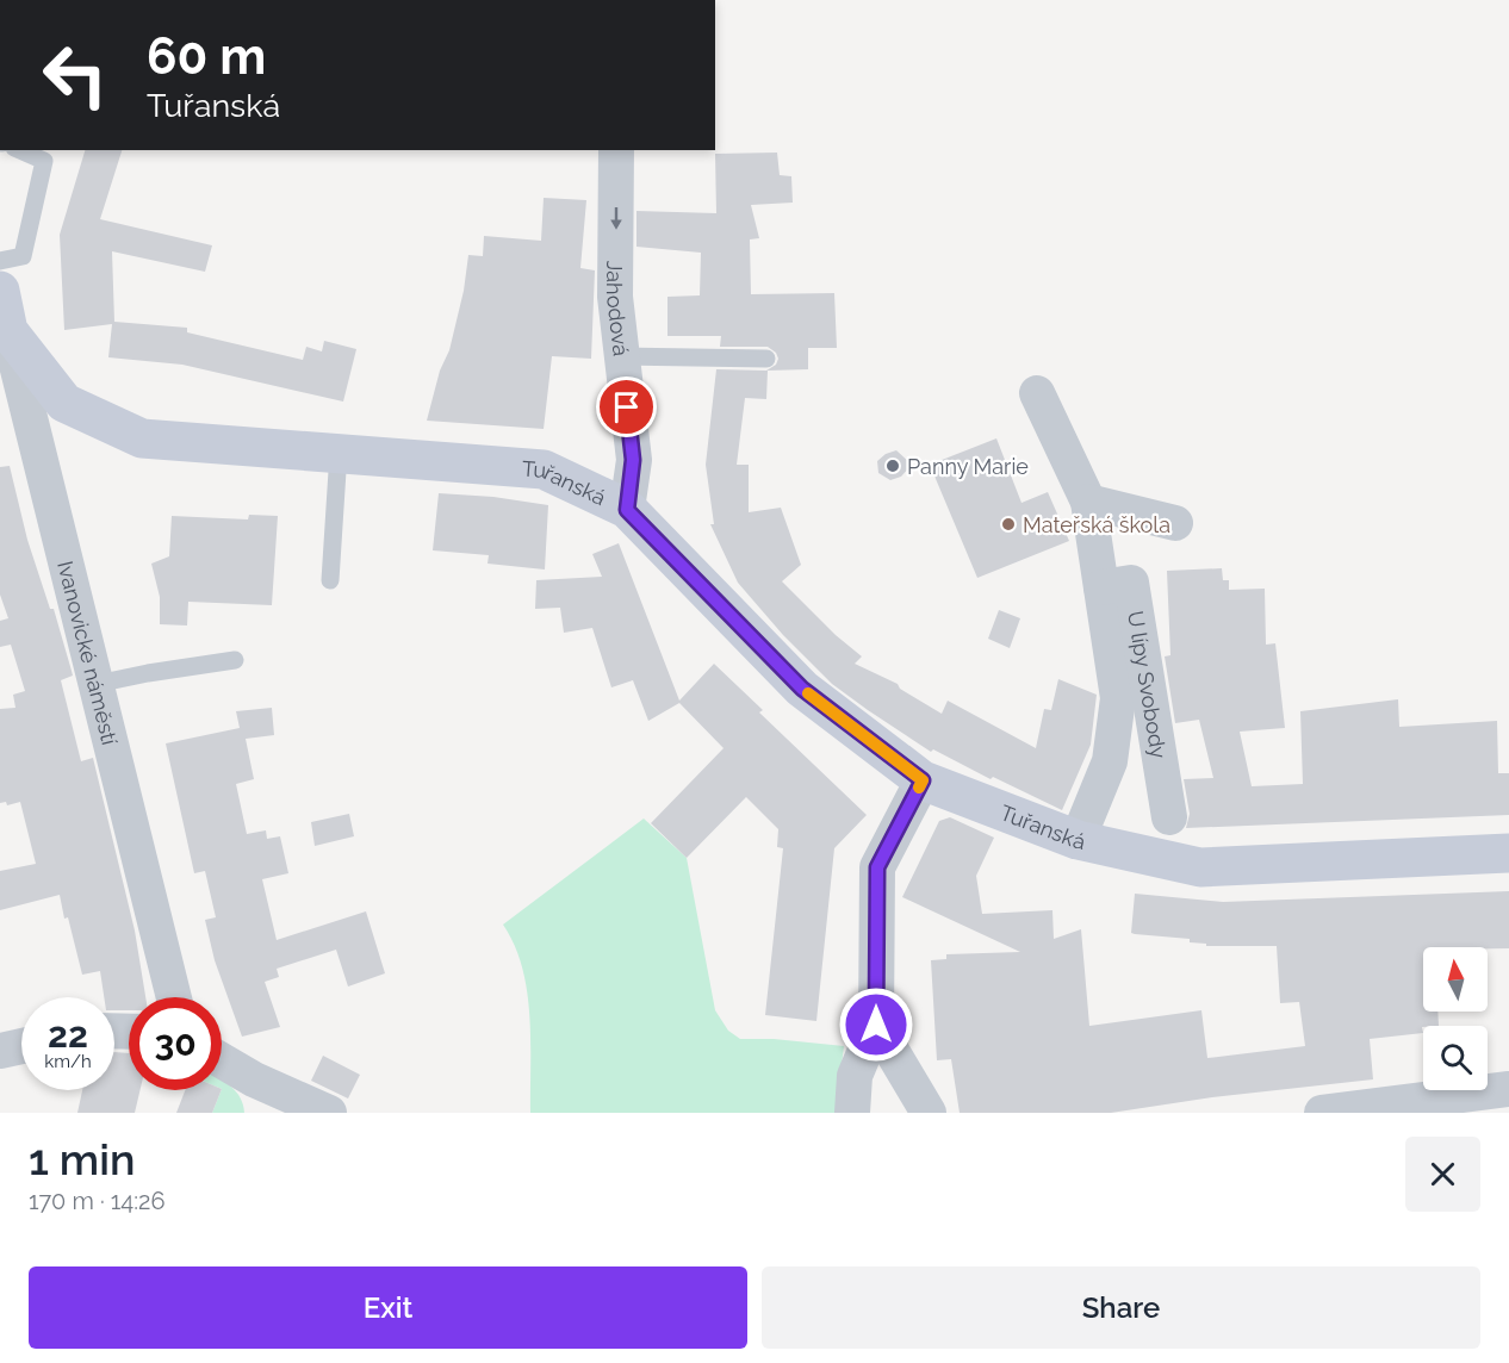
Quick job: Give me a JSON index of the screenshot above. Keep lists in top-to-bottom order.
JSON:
{
  "streets": {
    "main road": ["Tuřanská", "Ivanovické náměstí"],
    "street": ["Jahodová", "U lípy Svobody"]
  },
  "crossings": [
    ["Jahodová", "Tuřanská"],
    ["Tuřanská", "Ivanovické náměstí"],
    ["Tuřanská", "U lípy Svobody"]
  ],
  "one_way": ["Jahodová"],
  "places": ["Panny Marie", "Mateřská škola"],
  "north": "top",
  "page": {
    "turn": ["60 m", "Tuřanská"],
    "speed": "22 km/h",
    "limit": "30",
    "heading": ["1 min", "170 m · 14:26"],
    "buttons": ["Exit", "Share"]
  }
}
